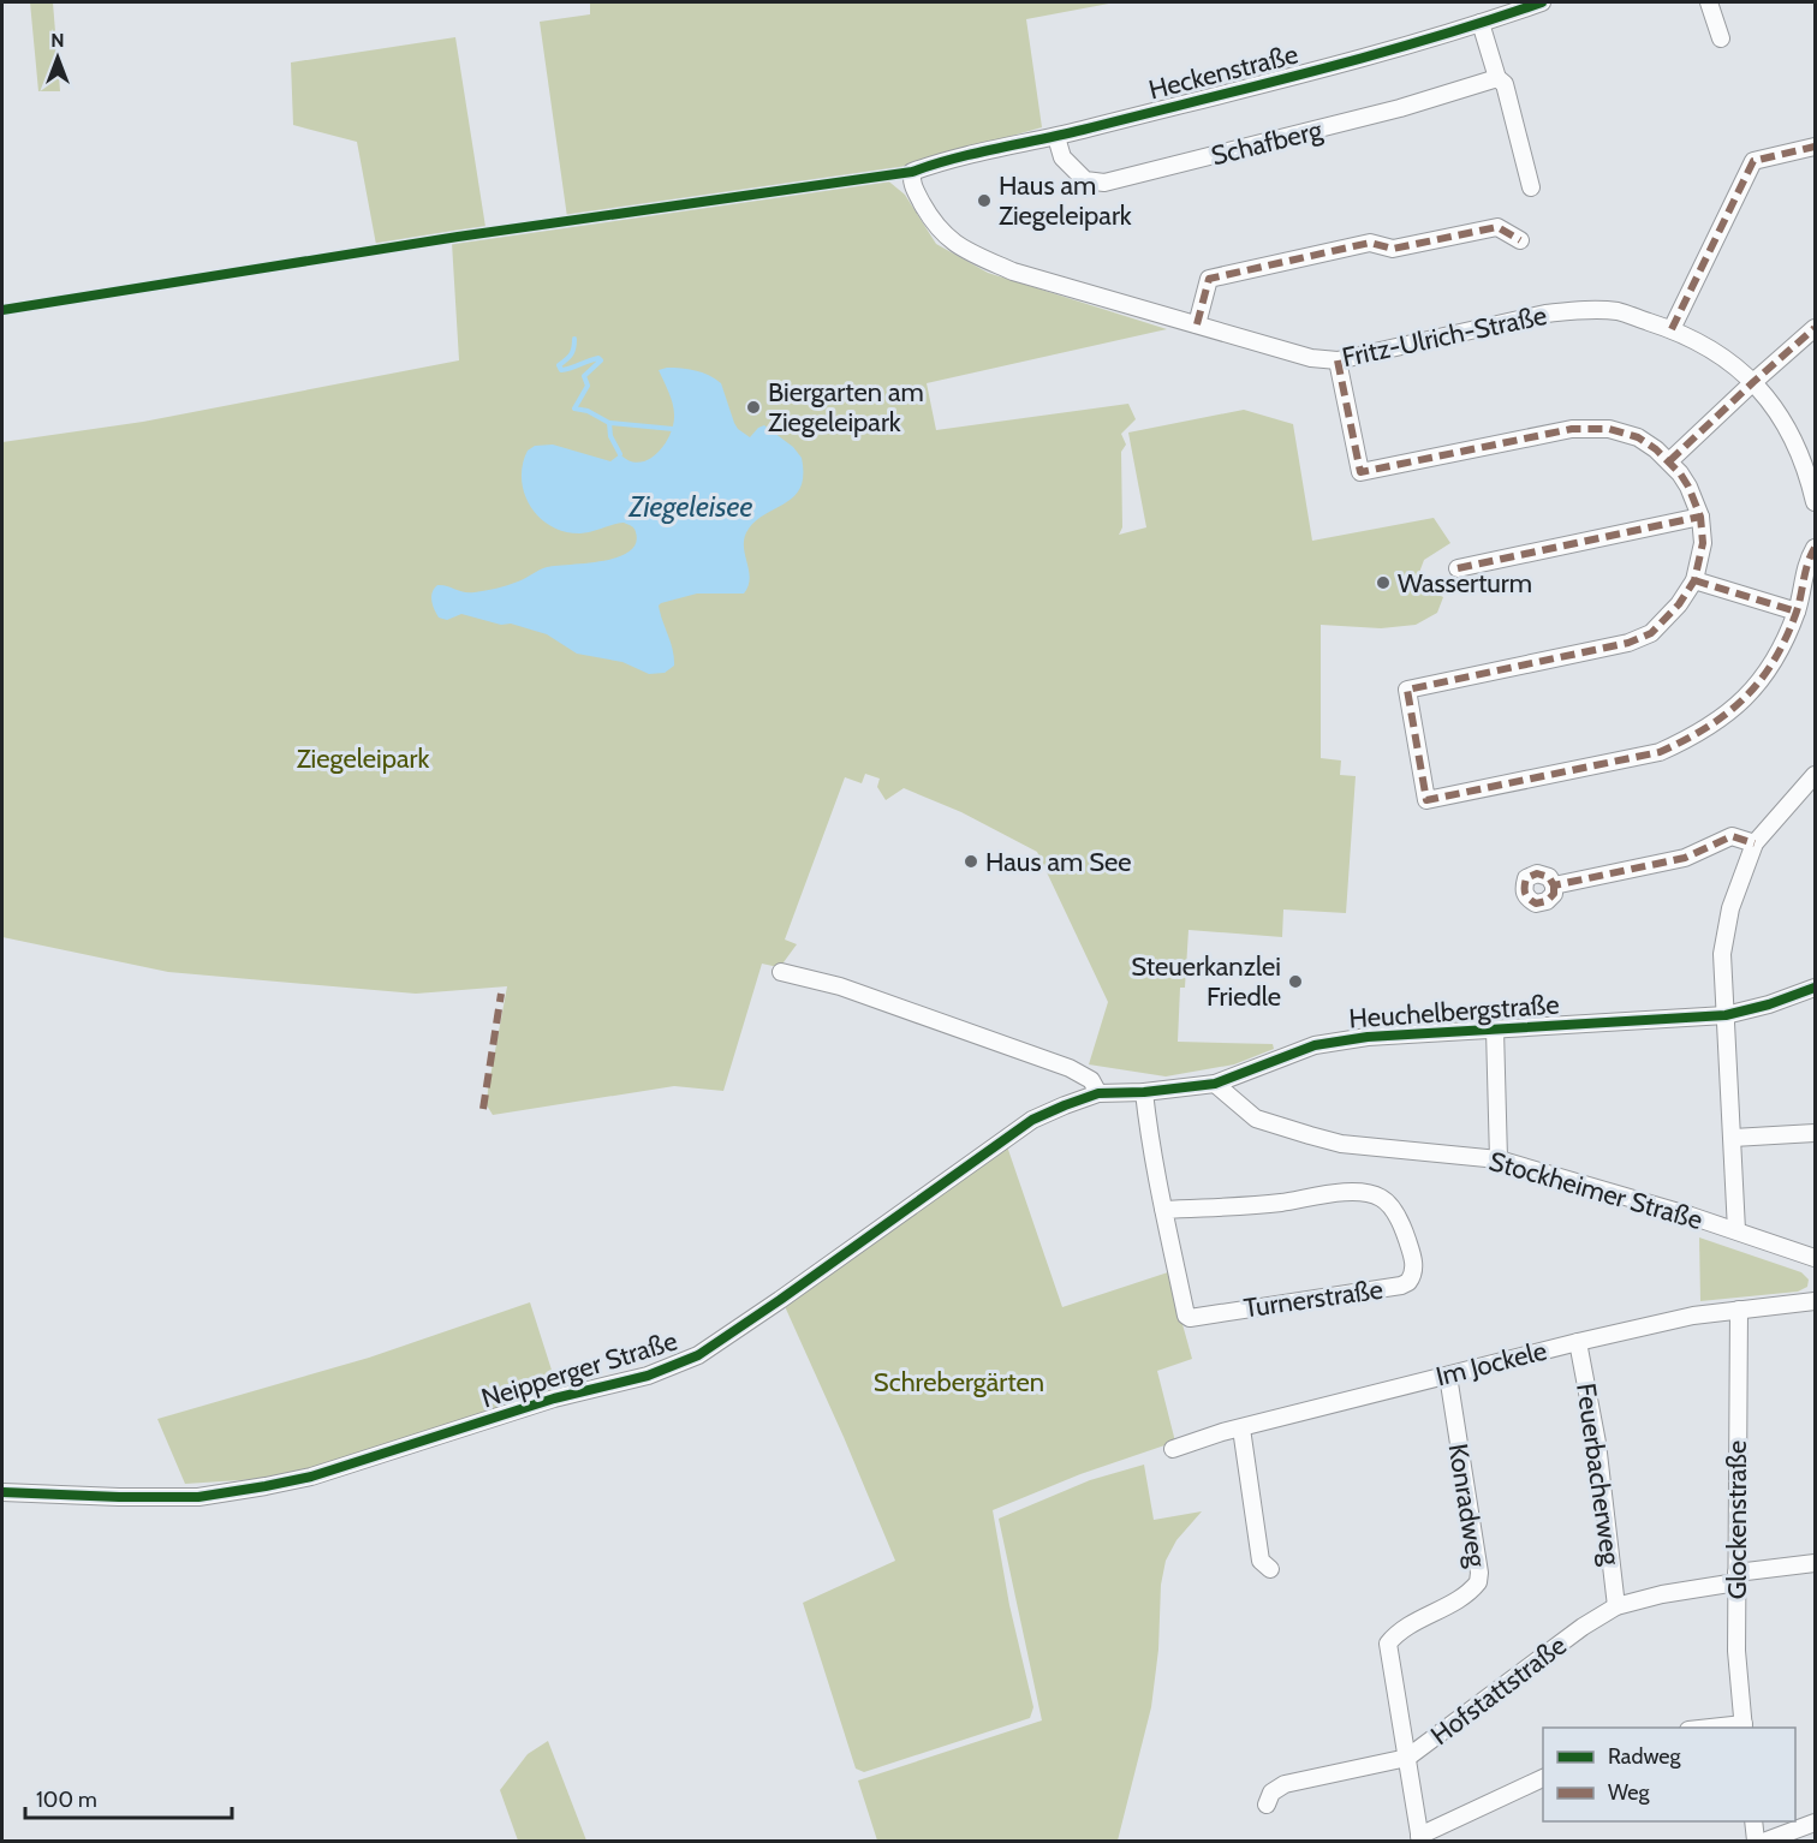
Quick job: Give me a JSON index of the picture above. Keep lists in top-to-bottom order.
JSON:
{
  "streets": {
    "street": [
      "Heckenstraße",
      "Schafberg",
      "Fritz-Ulrich-Straße",
      "Heuchelbergstraße",
      "Stockheimer Straße",
      "Turnerstraße",
      "Im Jockele",
      "Neipperger Straße",
      "Feuerbacherweg",
      "Konradweg",
      "Glockenstraße",
      "Hofstattstraße"
    ]
  },
  "crossings": [
    ["Heckenstraße", "Schafberg"],
    ["Heckenstraße", "Fritz-Ulrich-Straße"],
    ["Heuchelbergstraße", "Stockheimer Straße"],
    ["Heuchelbergstraße", "Turnerstraße"],
    ["Heuchelbergstraße", "Neipperger Straße"],
    ["Im Jockele", "Feuerbacherweg"],
    ["Im Jockele", "Konradweg"],
    ["Im Jockele", "Glockenstraße"],
    ["Feuerbacherweg", "Hofstattstraße"],
    ["Konradweg", "Hofstattstraße"],
    ["Glockenstraße", "Hofstattstraße"]
  ],
  "water": ["Ziegeleisee"],
  "parks": ["Ziegeleipark", "Schrebergärten"],
  "places": [
    "Haus am Ziegeleipark",
    "Biergarten am Ziegeleipark",
    "Wasserturm",
    "Haus am See",
    "Steuerkanzlei Friedle"
  ],
  "legend": ["Radweg", "Weg"],
  "scale_bar": "100 m",
  "north": "top"
}
